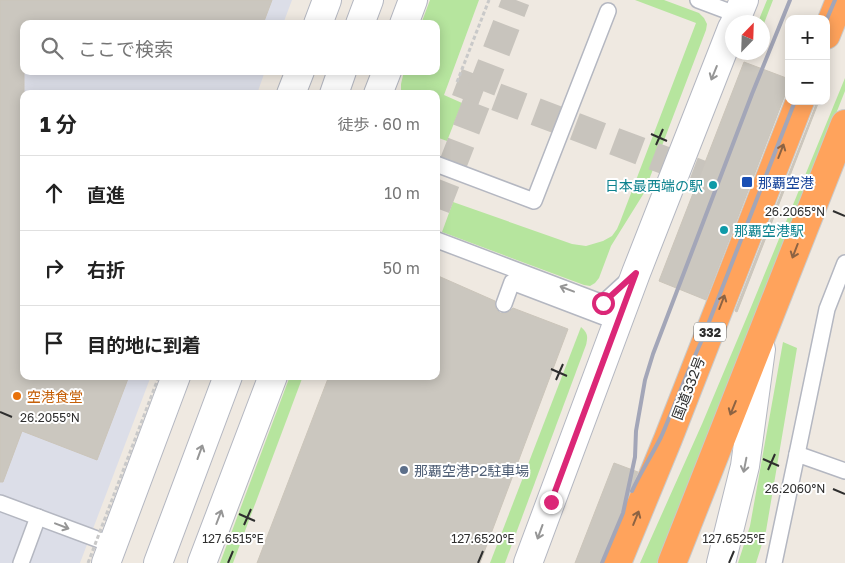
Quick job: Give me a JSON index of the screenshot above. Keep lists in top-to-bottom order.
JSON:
{
  "streets": {
    "highway": ["332", "国道332号"]
  },
  "places": {
    "transit": ["那覇空港"],
    "other": [
      "日本最西端の駅",
      "那覇空港駅",
      "空港食堂",
      "那覇空港P2駐車場"
    ]
  },
  "north": "top right",
  "page": {
    "map_buttons": ["+", "−"],
    "search": "ここで検索",
    "heading": ["1 分", "徒歩 · 60 m"],
    "list": [
      ["直進", "10 m"],
      ["右折", "50 m"],
      "目的地に到着"
    ]
  },
  "coordinates": [
    "26.2065°N",
    "26.2055°N",
    "26.2060°N",
    "127.6515°E",
    "127.6520°E",
    "127.6525°E"
  ]
}
